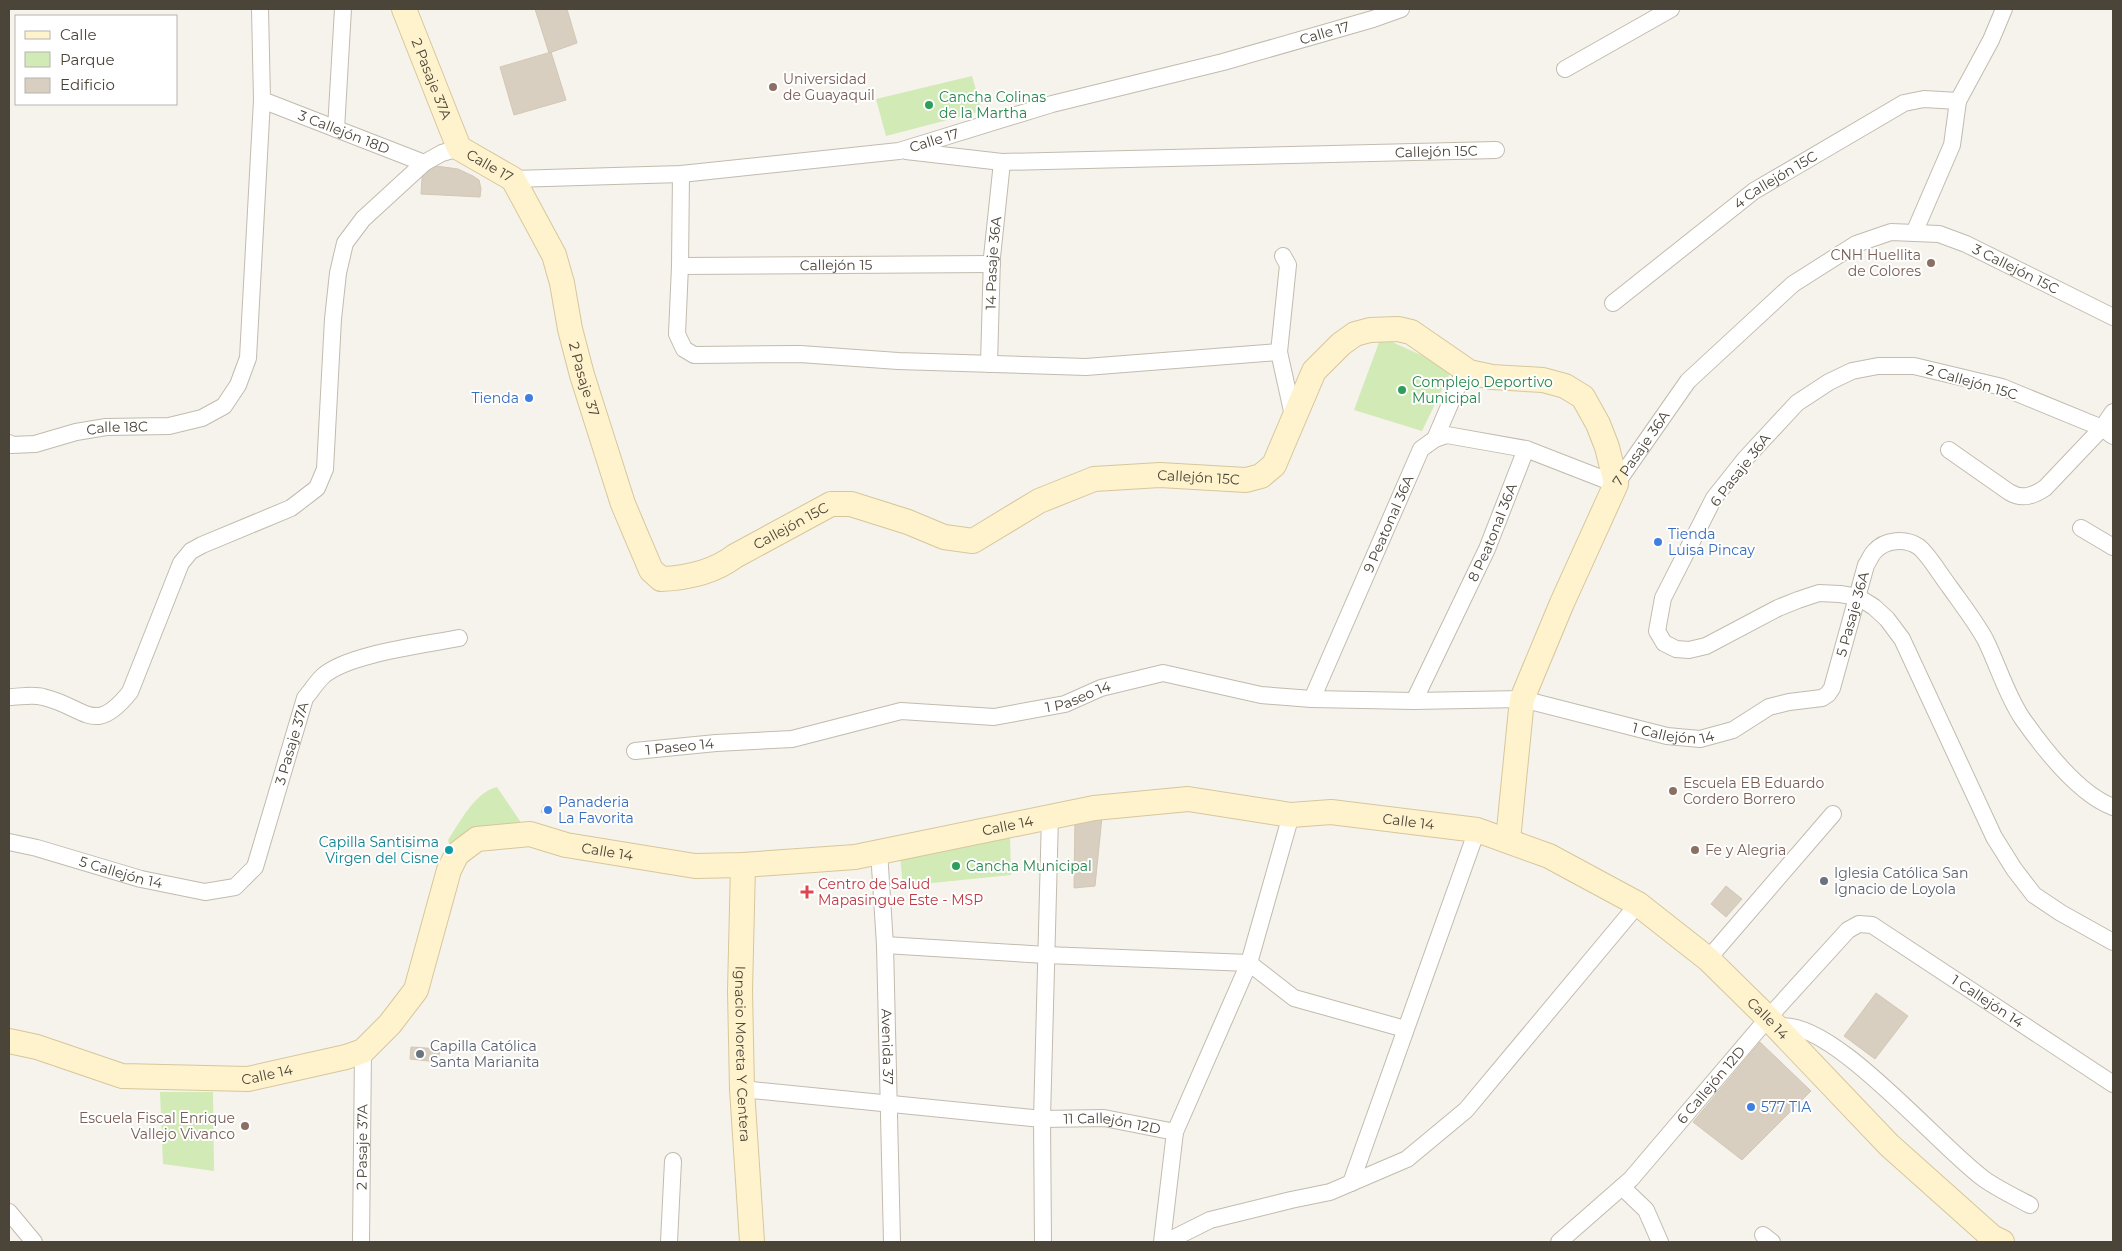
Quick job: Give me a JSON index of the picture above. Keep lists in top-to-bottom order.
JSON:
{
  "streets": {
    "street": [
      "Calle 17",
      "2 Pasaje 37A",
      "3 Callejón 18D",
      "Callejón 15C",
      "4 Callejón 15C",
      "14 Pasaje 36A",
      "Callejón 15",
      "3 Callejón 15C",
      "2 Pasaje 37",
      "2 Callejón 15C",
      "Calle 18C",
      "7 Pasaje 36A",
      "6 Pasaje 36A",
      "9 Peatonal 36A",
      "8 Peatonal 36A",
      "5 Pasaje 36A",
      "1 Paseo 14",
      "1 Callejón 14",
      "3 Pasaje 37A",
      "Calle 14",
      "5 Callejón 14",
      "Avenida 37",
      "Ignacio Moreta Y Centera",
      "6 Callejón 12D",
      "11 Callejón 12D"
    ]
  },
  "crossings": [
    ["Calle 17", "2 Pasaje 37A"],
    ["Calle 17", "Callejón 15C"],
    ["Calle 17", "2 Pasaje 37"],
    ["2 Pasaje 37A", "Calle 14"],
    ["3 Callejón 18D", "Calle 18C"],
    ["Callejón 15C", "14 Pasaje 36A"],
    ["Callejón 15C", "2 Pasaje 37"],
    ["Callejón 15C", "7 Pasaje 36A"],
    ["14 Pasaje 36A", "Callejón 15"],
    ["3 Callejón 15C", "7 Pasaje 36A"],
    ["2 Callejón 15C", "6 Pasaje 36A"],
    ["7 Pasaje 36A", "1 Paseo 14"],
    ["7 Pasaje 36A", "1 Callejón 14"],
    ["7 Pasaje 36A", "Calle 14"],
    ["6 Pasaje 36A", "5 Pasaje 36A"],
    ["9 Peatonal 36A", "1 Paseo 14"],
    ["8 Peatonal 36A", "1 Paseo 14"],
    ["5 Pasaje 36A", "1 Callejón 14"],
    ["1 Paseo 14", "1 Callejón 14"],
    ["1 Callejón 14", "6 Callejón 12D"],
    ["3 Pasaje 37A", "5 Callejón 14"],
    ["Calle 14", "Avenida 37"],
    ["Calle 14", "Ignacio Moreta Y Centera"],
    ["Calle 14", "6 Callejón 12D"],
    ["Calle 14", "11 Callejón 12D"],
    ["Avenida 37", "11 Callejón 12D"],
    ["Ignacio Moreta Y Centera", "11 Callejón 12D"]
  ],
  "places": {
    "other": [
      "Universidad de Guayaquil",
      "Cancha Colinas de la Martha",
      "CNH Huellita de Colores",
      "Complejo Deportivo Municipal",
      "Tienda",
      "Tienda Luisa Pincay",
      "Escuela EB Eduardo Cordero Borrero",
      "Panaderia La Favorita",
      "Capilla Santisima Virgen del Cisne",
      "Fe y Alegria",
      "Cancha Municipal",
      "Iglesia Católica San Ignacio de Loyola",
      "Capilla Católica Santa Marianita",
      "577 TIA",
      "Escuela Fiscal Enrique Vallejo Vivanco"
    ],
    "health": ["Centro de Salud Mapasingue Este - MSP"]
  },
  "legend": ["Calle", "Parque", "Edificio"]
}
